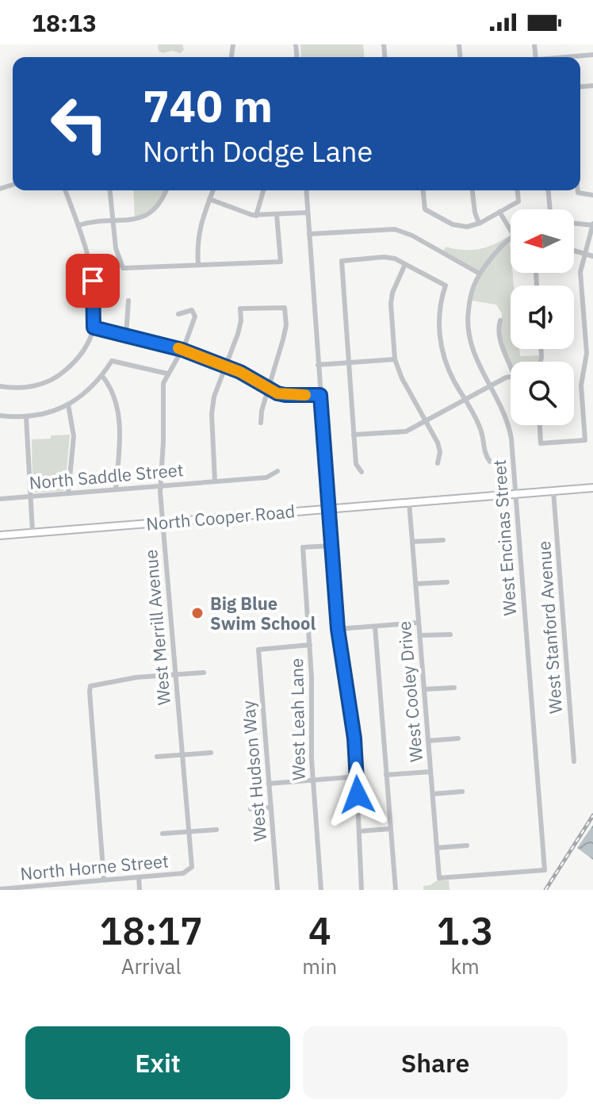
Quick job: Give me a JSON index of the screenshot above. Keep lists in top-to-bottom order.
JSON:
{
  "streets": {
    "main road": ["North Cooper Road"],
    "street": [
      "North Saddle Street",
      "West Encinas Street",
      "West Merrill Avenue",
      "West Stanford Avenue",
      "West Cooley Drive",
      "West Leah Lane",
      "West Hudson Way",
      "North Horne Street"
    ]
  },
  "crossings": [
    ["North Saddle Street", "West Merrill Avenue"],
    ["North Cooper Road", "West Encinas Street"],
    ["North Cooper Road", "West Merrill Avenue"],
    ["North Cooper Road", "West Stanford Avenue"],
    ["North Cooper Road", "West Cooley Drive"],
    ["West Encinas Street", "West Cooley Drive"],
    ["West Merrill Avenue", "North Horne Street"],
    ["West Leah Lane", "West Hudson Way"]
  ],
  "places": ["Big Blue Swim School"],
  "north": "left",
  "page": {
    "status": "18:13",
    "turn": ["740 m", "North Dodge Lane"],
    "eta": [
      "18:17",
      "Arrival",
      "4",
      "min",
      "1.3",
      "km"
    ],
    "buttons": ["Exit", "Share"]
  }
}
